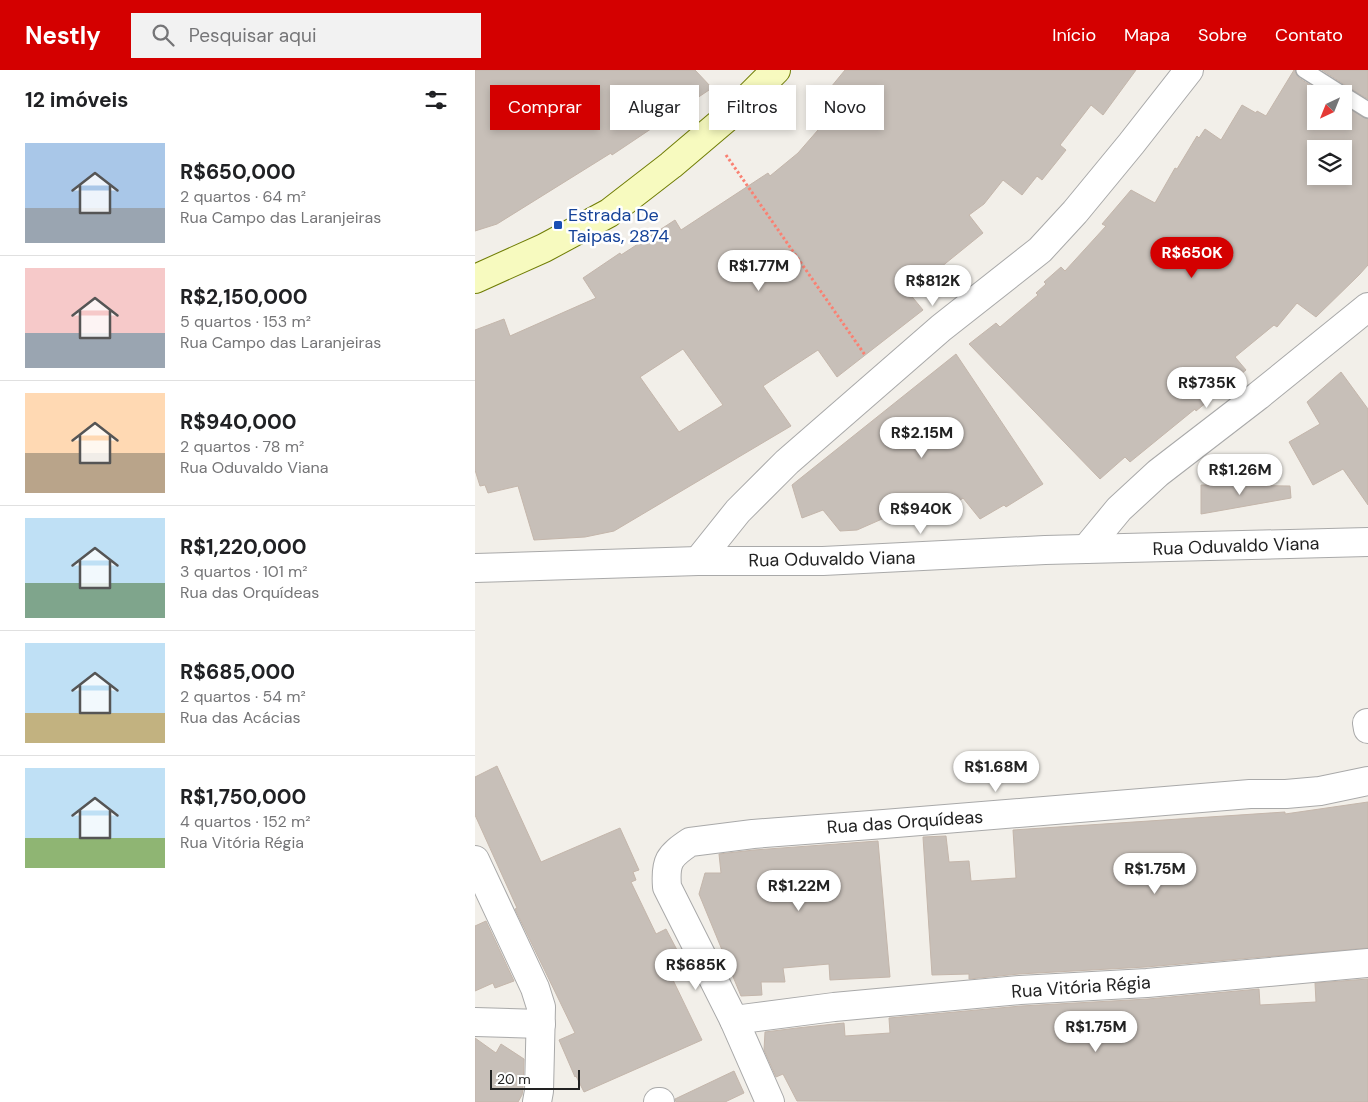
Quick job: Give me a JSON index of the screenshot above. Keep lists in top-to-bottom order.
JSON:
{
  "streets": {
    "street": ["Rua Oduvaldo Viana", "Rua das Orquídeas", "Rua Vitória Régia"]
  },
  "crossings": [
    ["Rua das Orquídeas", "Rua Vitória Régia"]
  ],
  "places": {
    "transit": ["Estrada De Taipas, 2874"]
  },
  "scale_bar": "20 m",
  "north": "bottom left",
  "page": {
    "header": "Nestly",
    "search": "Pesquisar aqui",
    "nav": [
      "Início",
      "Mapa",
      "Sobre",
      "Contato"
    ],
    "heading": "12 imóveis",
    "chip": [
      "Comprar",
      "Alugar",
      "Filtros",
      "Novo"
    ],
    "list": [
      {
        "name": "R$650,000",
        "note": "2 quartos · 64 m² · Rua Campo das Laranjeiras"
      },
      {
        "name": "R$2,150,000",
        "note": "5 quartos · 153 m² · Rua Campo das Laranjeiras"
      },
      {
        "name": "R$940,000",
        "note": "2 quartos · 78 m² · Rua Oduvaldo Viana"
      },
      {
        "name": "R$1,220,000",
        "note": "3 quartos · 101 m² · Rua das Orquídeas"
      },
      {
        "name": "R$685,000",
        "note": "2 quartos · 54 m² · Rua das Acácias"
      },
      {
        "name": "R$1,750,000",
        "note": "4 quartos · 152 m² · Rua Vitória Régia"
      }
    ],
    "price": [
      "R$650K",
      "R$1.77M",
      "R$812K",
      "R$735K",
      "R$2.15M",
      "R$1.26M",
      "R$940K",
      "R$1.68M",
      "R$1.75M",
      "R$1.22M",
      "R$685K",
      "R$1.75M"
    ],
    "scale": "20 m"
  }
}
